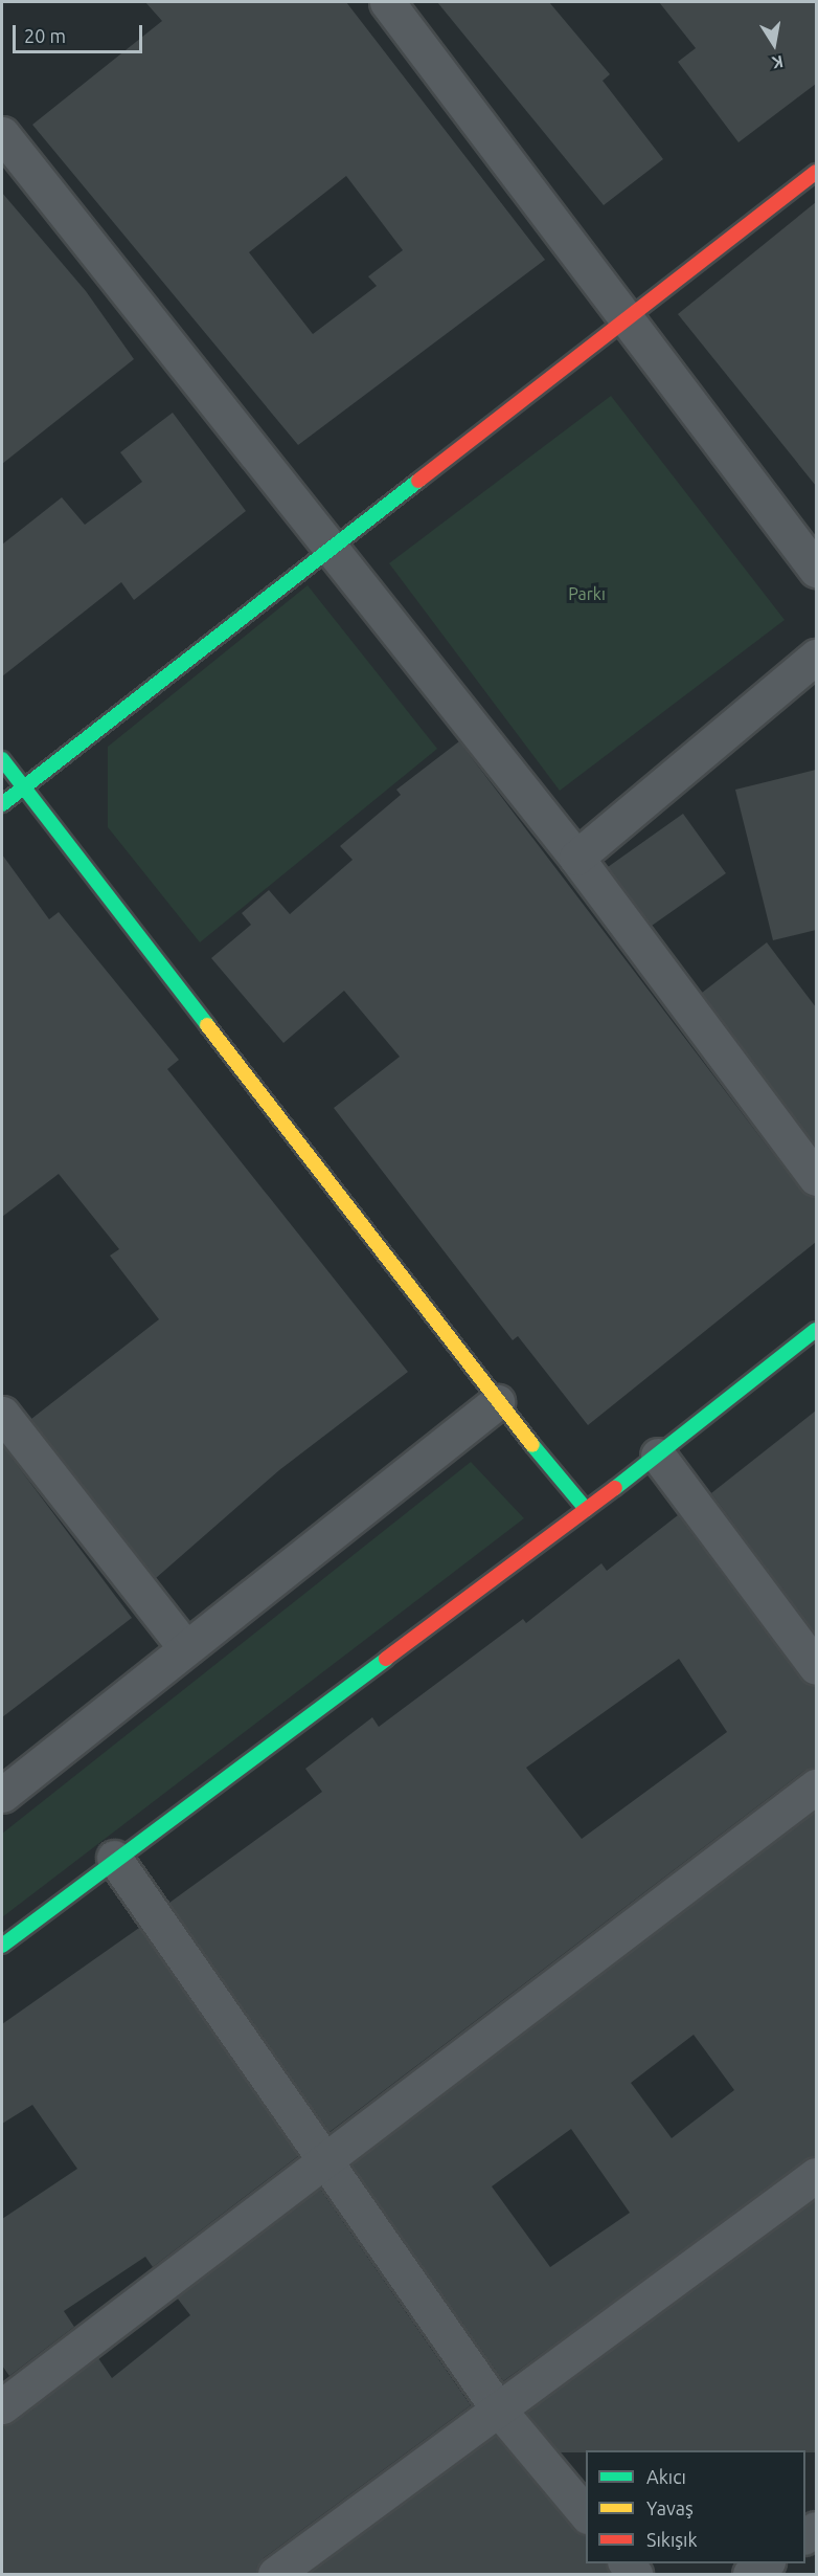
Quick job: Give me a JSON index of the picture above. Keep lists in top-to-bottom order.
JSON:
{
  "parks": ["Parkı"],
  "legend": ["Akıcı", "Yavaş", "Sıkışık"],
  "scale_bar": "20 m",
  "north": "bottom"
}
